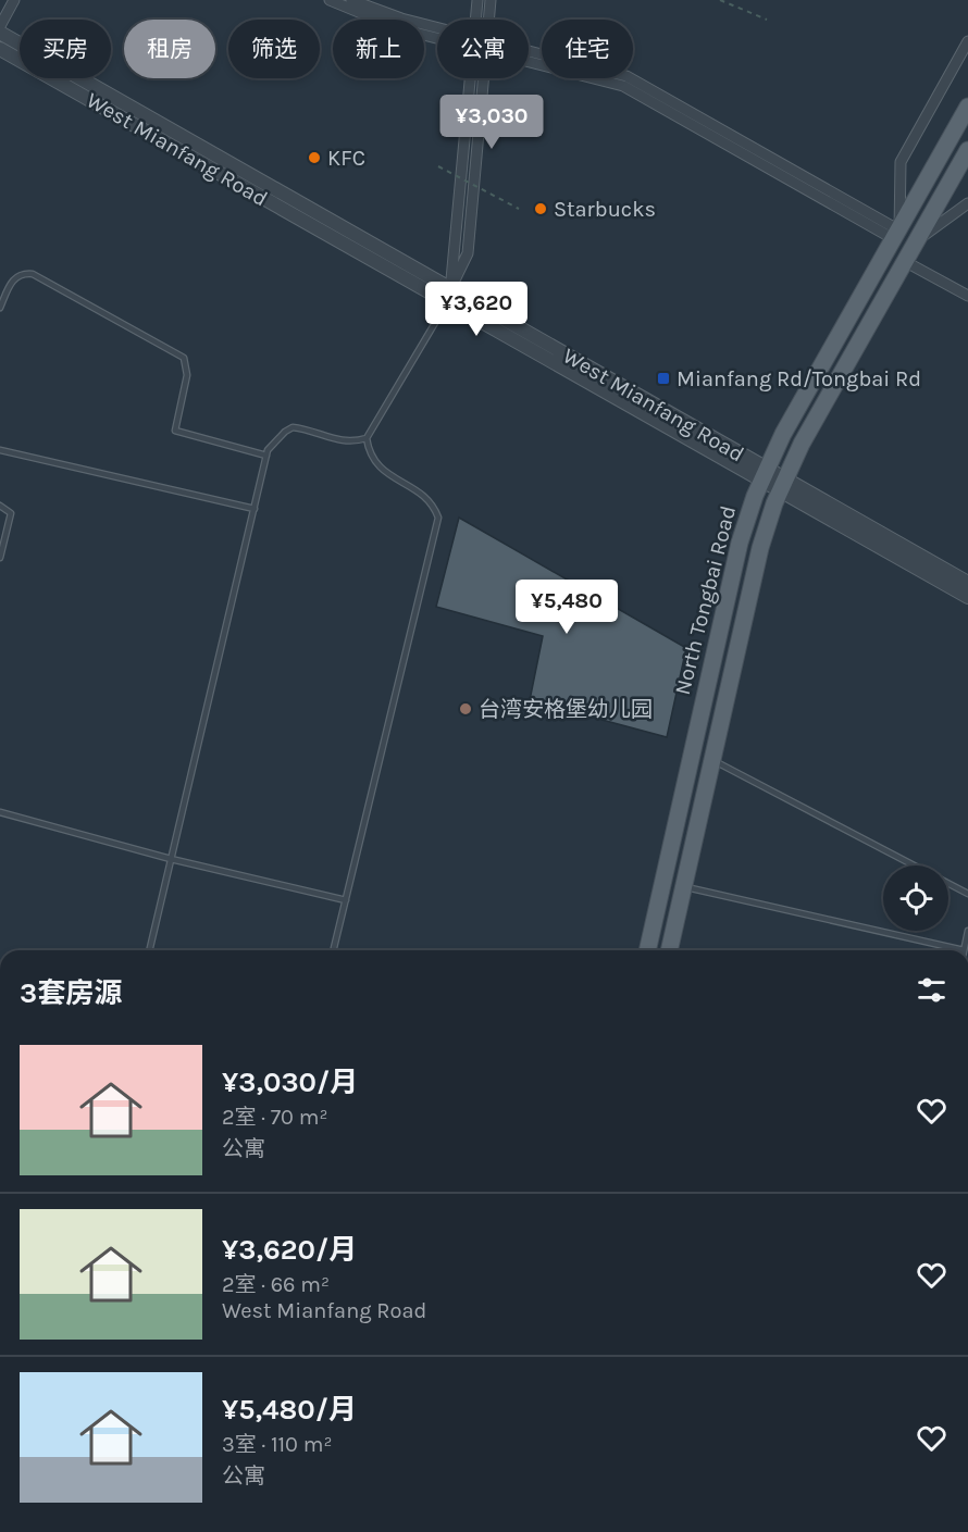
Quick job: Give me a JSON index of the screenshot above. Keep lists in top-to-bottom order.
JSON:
{
  "streets": {
    "main road": ["North Tongbai Road"],
    "street": ["West Mianfang Road"]
  },
  "crossings": [
    ["West Mianfang Road", "North Tongbai Road"]
  ],
  "places": {
    "other": ["KFC", "Starbucks", "台湾安格堡幼儿园"],
    "transit": ["Mianfang Rd/Tongbai Rd"]
  },
  "page": {
    "chip": [
      "买房",
      "租房",
      "筛选",
      "新上",
      "公寓",
      "住宅"
    ],
    "price": ["¥3,030", "¥3,620", "¥5,480"],
    "heading": "3套房源",
    "list": [
      {
        "name": "¥3,030/月",
        "note": "2室 · 70 m² · 公寓"
      },
      {
        "name": "¥3,620/月",
        "note": "2室 · 66 m² · West Mianfang Road"
      },
      {
        "name": "¥5,480/月",
        "note": "3室 · 110 m² · 公寓"
      }
    ]
  }
}
